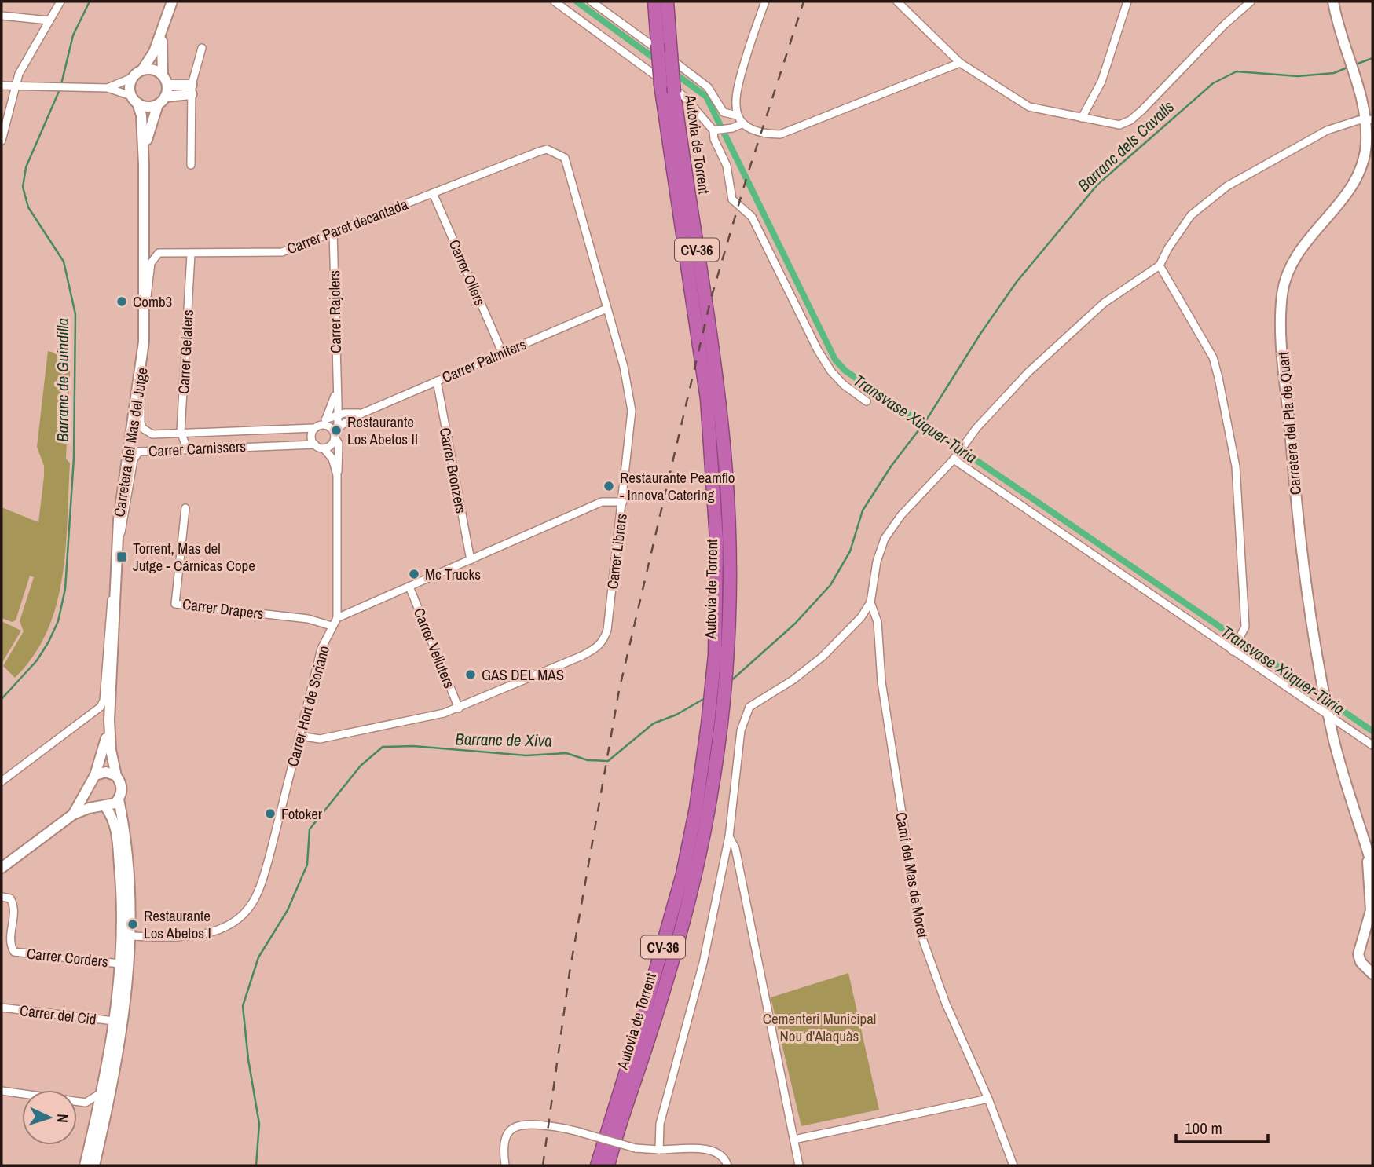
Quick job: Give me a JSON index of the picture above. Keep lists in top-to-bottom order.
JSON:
{
  "streets": {
    "highway": ["Autovia de Torrent", "CV-36"],
    "street": [
      "Carrer Paret decantada",
      "Carrer Ollers",
      "Carrer Rajolers",
      "Carrer Gelaters",
      "Carrer Palmiters",
      "Carretera del Pla de Quart",
      "Carretera del Mas del Jutge",
      "Carrer Carnissers",
      "Carrer Bronzers",
      "Carrer Librers",
      "Carrer Drapers",
      "Carrer Velluters",
      "Carrer Hort de Soriano",
      "Camí del Mas de Moret",
      "Carrer Corders",
      "Carrer del Cid"
    ]
  },
  "crossings": [
    ["Carrer Paret decantada", "Carrer Ollers"],
    ["Carrer Paret decantada", "Carrer Rajolers"],
    ["Carrer Paret decantada", "Carrer Gelaters"],
    ["Carrer Paret decantada", "Carretera del Mas del Jutge"],
    ["Carrer Paret decantada", "Carrer Librers"],
    ["Carrer Ollers", "Carrer Palmiters"],
    ["Carrer Rajolers", "Carrer Palmiters"],
    ["Carrer Rajolers", "Carrer Carnissers"],
    ["Carrer Rajolers", "Carrer Hort de Soriano"],
    ["Carrer Gelaters", "Carrer Carnissers"],
    ["Carrer Palmiters", "Carrer Carnissers"],
    ["Carrer Palmiters", "Carrer Bronzers"],
    ["Carrer Palmiters", "Carrer Librers"],
    ["Carretera del Mas del Jutge", "Carrer Carnissers"],
    ["Carrer Librers", "Carrer Velluters"],
    ["Carrer Librers", "Carrer Hort de Soriano"],
    ["Carrer Drapers", "Carrer Hort de Soriano"]
  ],
  "water": [
    "Barranc dels Cavalls",
    "Barranc de Guindilla",
    "Transvase Xùquer-Tùria",
    "Barranc de Xiva"
  ],
  "parks": ["Cementeri Municipal Nou d'Alaquàs"],
  "places": {
    "other": [
      "Comb3",
      "Restaurante Los Abetos II",
      "Restaurante Peamflo - Innova Catering",
      "Mc Trucks",
      "GAS DEL MAS",
      "Fotoker",
      "Restaurante Los Abetos I"
    ],
    "transit": ["Torrent, Mas del Jutge - Cárnicas Cope"]
  },
  "scale_bar": "100 m",
  "north": "right"
}
